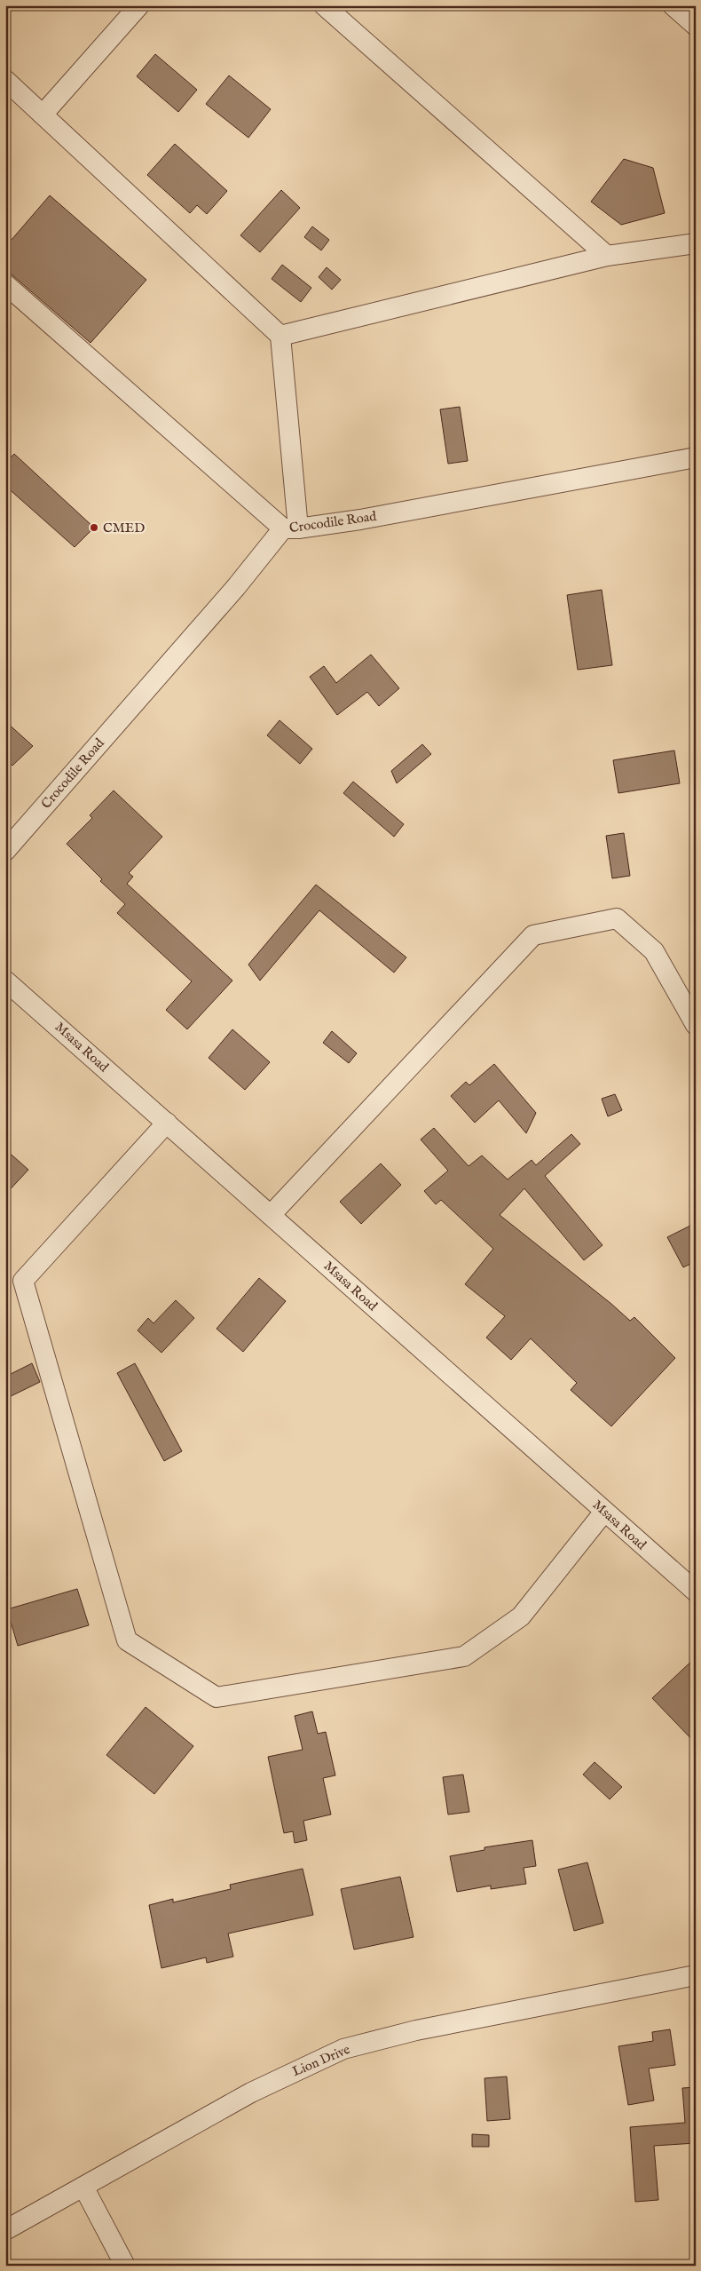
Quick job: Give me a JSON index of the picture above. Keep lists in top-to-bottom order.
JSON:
{
  "streets": {
    "street": ["Crocodile Road", "Msasa Road", "Lion Drive"]
  },
  "places": ["CMED"]
}
